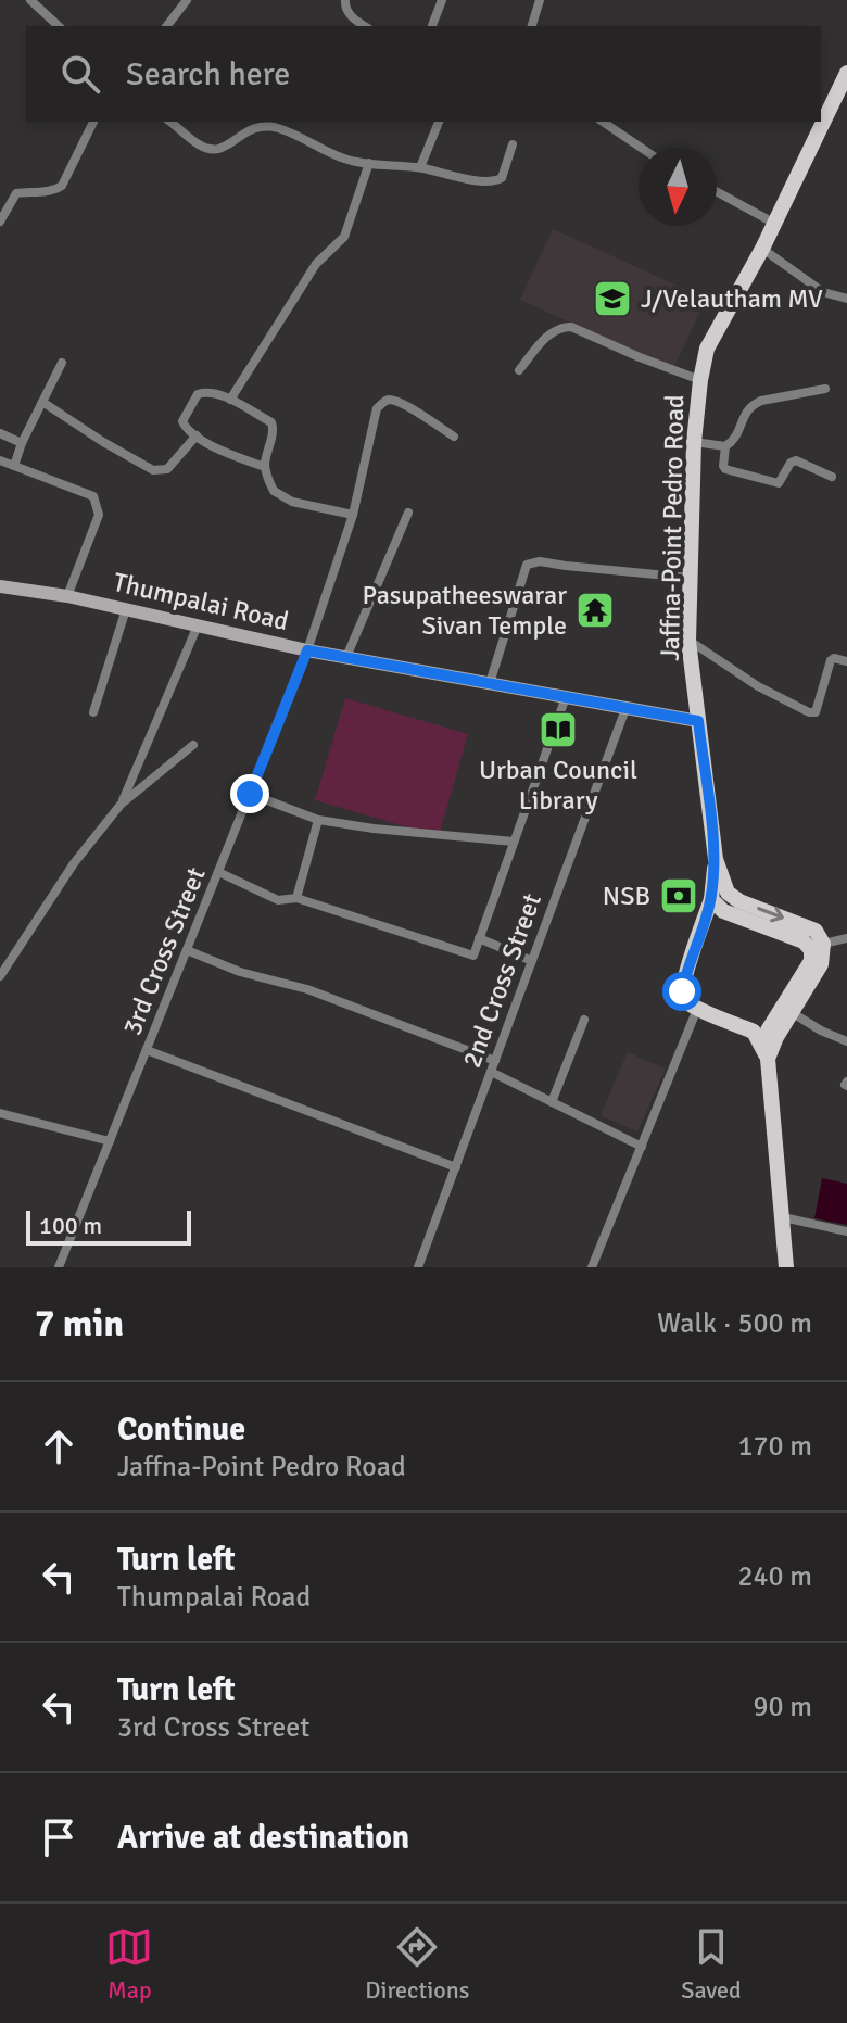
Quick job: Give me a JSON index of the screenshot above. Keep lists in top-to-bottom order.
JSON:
{
  "streets": {
    "main road": ["Jaffna-Point Pedro Road"],
    "street": ["Thumpalai Road", "3rd Cross Street", "2nd Cross Street"]
  },
  "crossings": [
    ["Jaffna-Point Pedro Road", "Thumpalai Road"],
    ["Thumpalai Road", "3rd Cross Street"],
    ["Thumpalai Road", "2nd Cross Street"]
  ],
  "places": {
    "school or university": ["J/Velautham MV"],
    "temple": ["Pasupatheeswarar Sivan Temple"],
    "library": ["Urban Council Library"],
    "bank": ["NSB"]
  },
  "scale_bar": "100 m",
  "north": "bottom",
  "page": {
    "search": "Search here",
    "scale": "100 m",
    "heading": ["7 min", "Walk · 500 m"],
    "list": [
      ["Continue", "Jaffna-Point Pedro Road", "170 m"],
      ["Turn left", "Thumpalai Road", "240 m"],
      ["Turn left", "3rd Cross Street", "90 m"],
      "Arrive at destination"
    ],
    "nav": ["Map", "Directions", "Saved"]
  }
}
